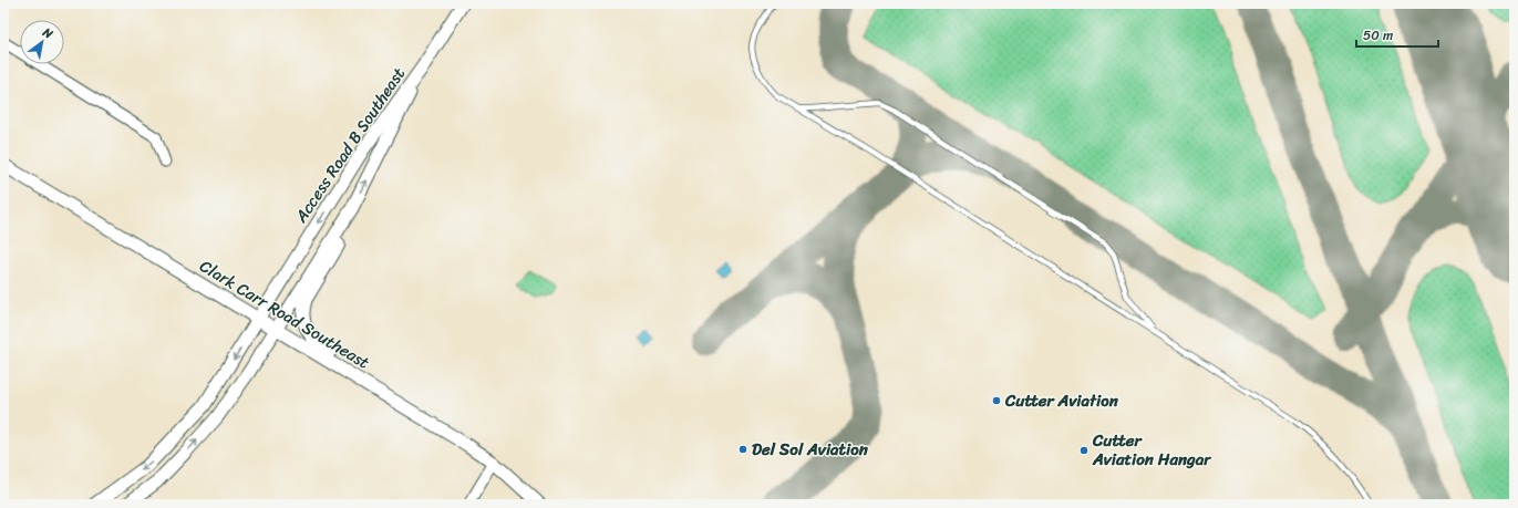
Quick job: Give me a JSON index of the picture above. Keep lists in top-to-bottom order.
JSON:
{
  "streets": {
    "street": ["Access Road B Southeast", "Clark Carr Road Southeast"]
  },
  "crossings": [
    ["Access Road B Southeast", "Clark Carr Road Southeast"]
  ],
  "places": ["Cutter Aviation", "Del Sol Aviation", "Cutter Aviation Hangar"],
  "scale_bar": "50 m",
  "north": "top right"
}
